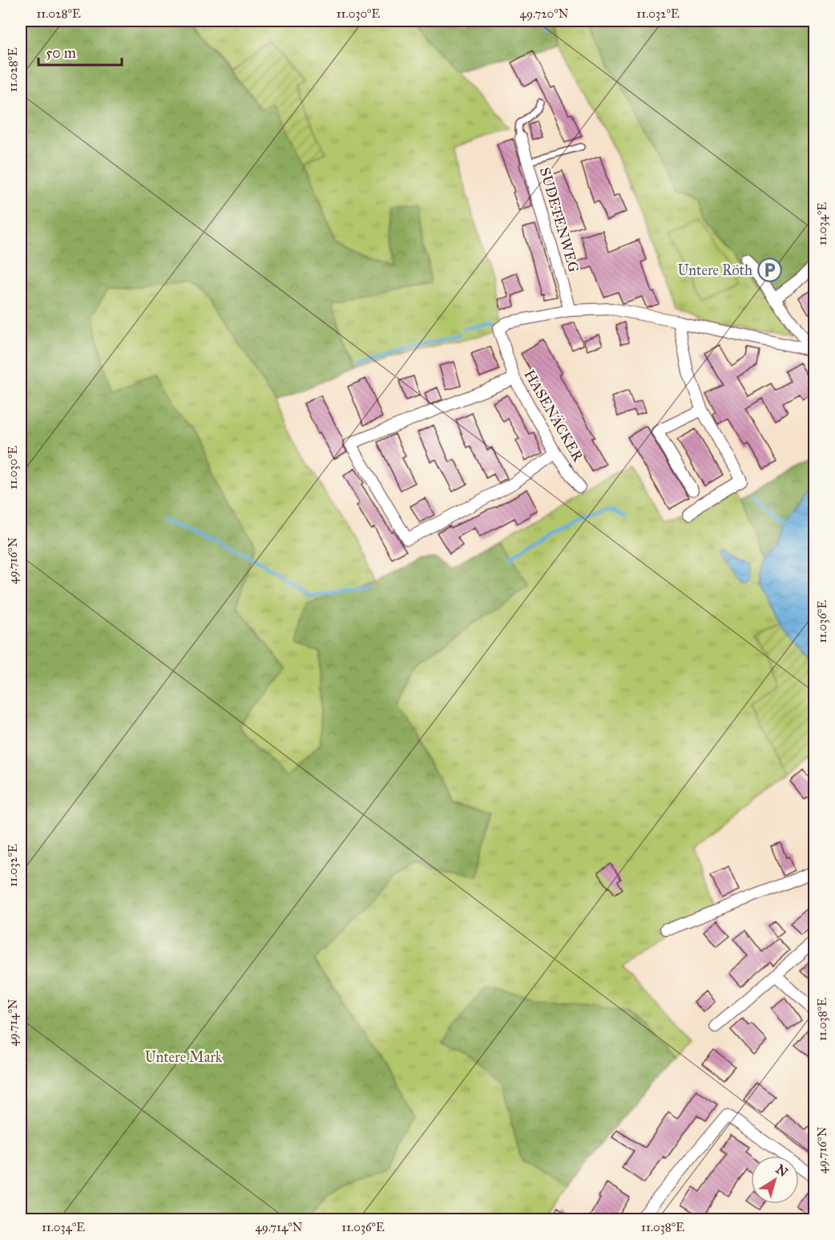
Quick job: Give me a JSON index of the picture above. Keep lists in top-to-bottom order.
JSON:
{
  "streets": {
    "street": ["SUDETENWEG", "HASENÄCKER"]
  },
  "crossings": [
    ["SUDETENWEG", "HASENÄCKER"]
  ],
  "parks": ["Untere Mark"],
  "places": {
    "parking": ["Untere Röth"]
  },
  "scale_bar": "50 m",
  "north": "top right",
  "coordinates": [
    "11.028°E",
    "11.030°E",
    "49.720°N",
    "11.032°E",
    "11.034°E",
    "49.716°N",
    "11.036°E",
    "11.038°E",
    "49.714°N"
  ]
}
